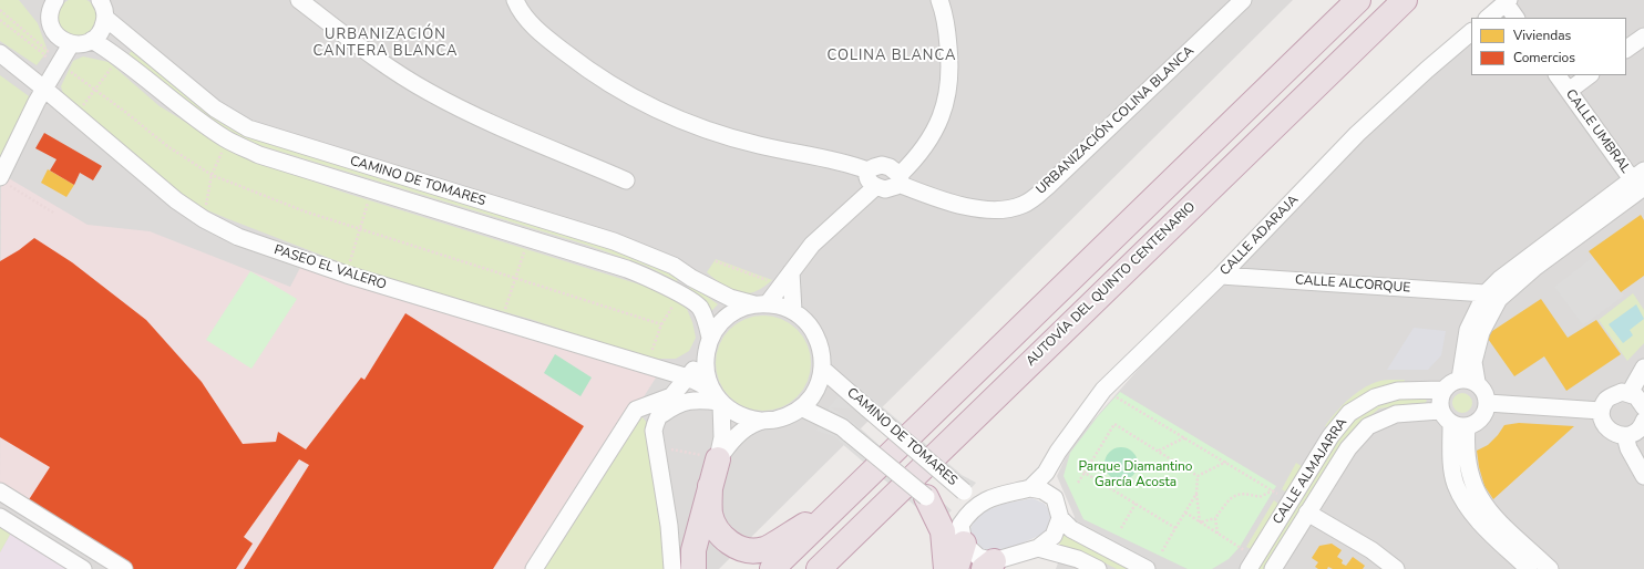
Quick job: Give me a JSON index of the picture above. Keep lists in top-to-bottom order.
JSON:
{
  "streets": {
    "highway": ["AUTOVÍA DEL QUINTO CENTENARIO"],
    "street": [
      "URBANIZACIÓN COLINA BLANCA",
      "CALLE UMBRAL",
      "CAMINO DE TOMARES",
      "CALLE ADARAJA",
      "PASEO EL VALERO",
      "CALLE ALCORQUE",
      "CALLE ALMAJARRA"
    ]
  },
  "crossings": [
    ["CAMINO DE TOMARES", "CALLE ADARAJA"],
    ["CAMINO DE TOMARES", "PASEO EL VALERO"],
    ["CALLE ADARAJA", "CALLE ALCORQUE"]
  ],
  "districts": ["URBANIZACIÓN CANTERA BLANCA", "COLINA BLANCA"],
  "parks": ["Parque Diamantino García Acosta"],
  "legend": ["Viviendas", "Comercios"]
}
